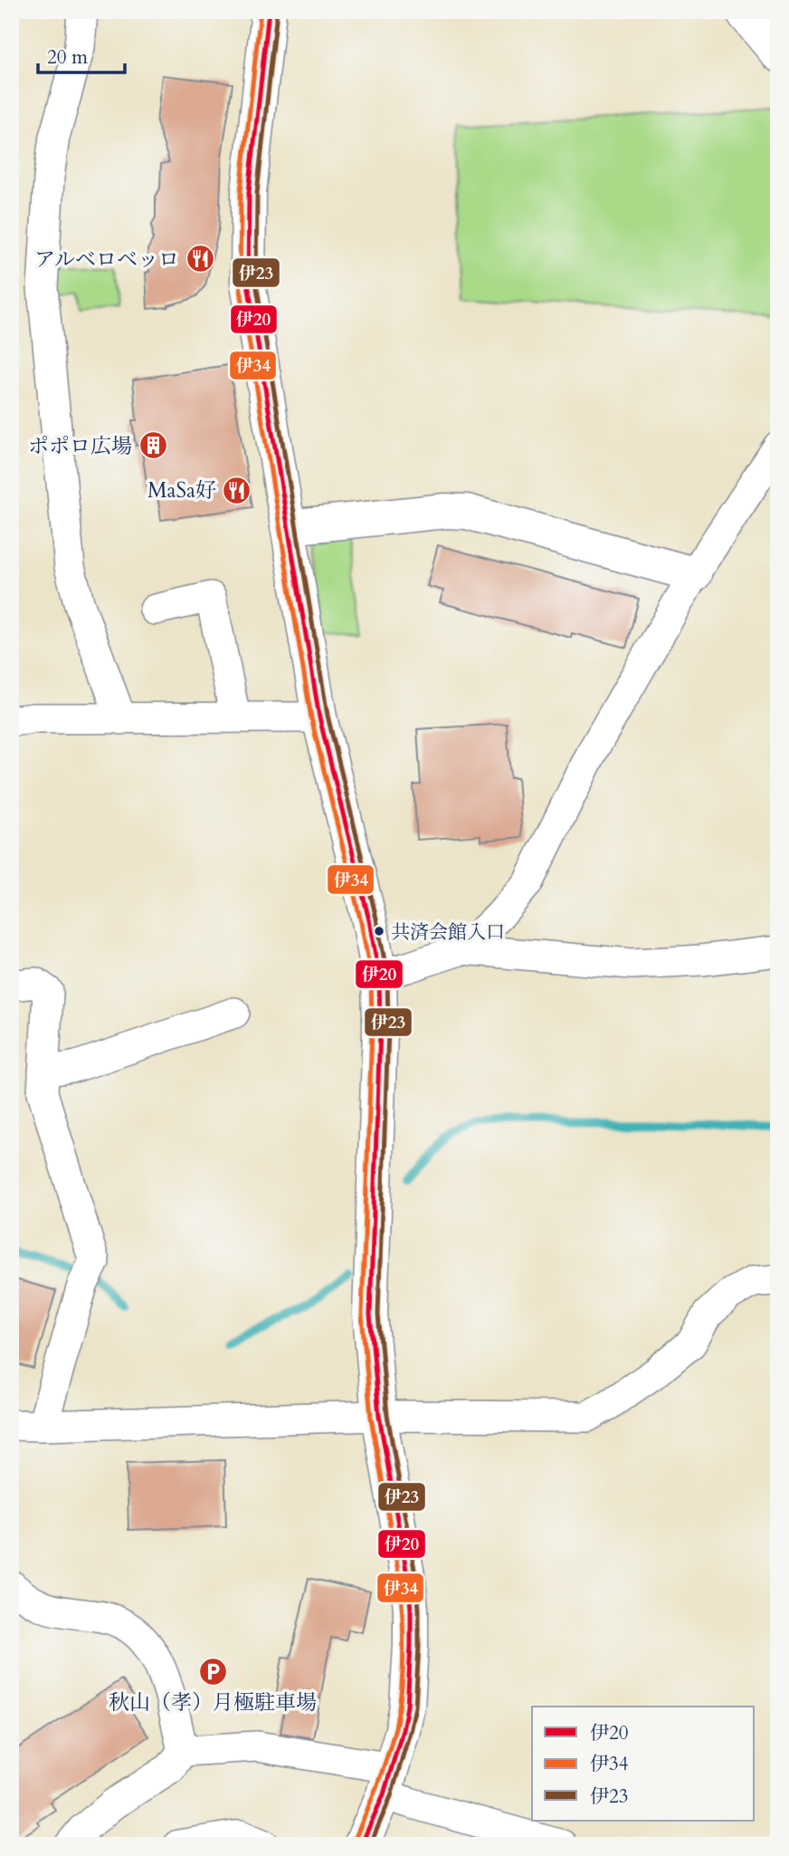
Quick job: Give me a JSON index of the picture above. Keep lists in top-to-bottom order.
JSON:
{
  "places": {
    "restaurant": ["アルベロベッロ", "MaSa好"],
    "building": ["ポポロ広場"],
    "other": ["共済会館入口"],
    "parking": ["秋山（孝）月極駐車場"]
  },
  "lines": ["transit line 伊20", "transit line 伊34", "transit line 伊23"],
  "legend": ["伊20", "伊34", "伊23"],
  "scale_bar": "20 m"
}
